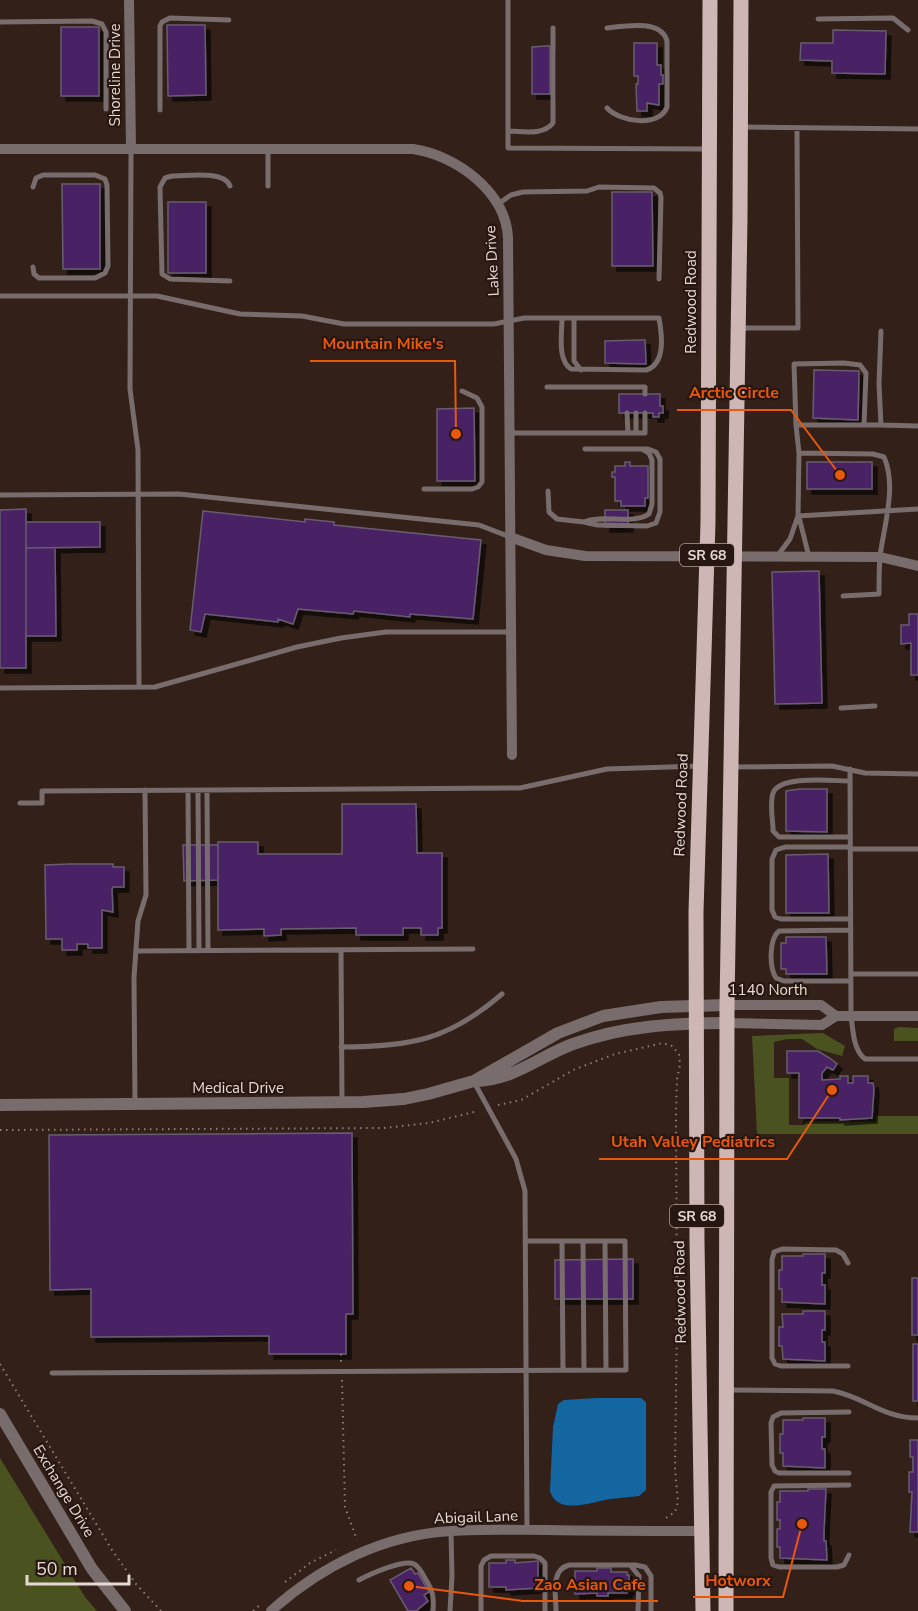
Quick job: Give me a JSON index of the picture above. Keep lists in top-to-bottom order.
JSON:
{
  "streets": {
    "main road": ["Redwood Road", "SR 68"],
    "street": [
      "Shoreline Drive",
      "Lake Drive",
      "1140 North",
      "Medical Drive",
      "Exchange Drive",
      "Abigail Lane"
    ]
  },
  "crossings": [
    ["Shoreline Drive", "Lake Drive"],
    ["Redwood Road", "1140 North"],
    ["Redwood Road", "Medical Drive"],
    ["Redwood Road", "Abigail Lane"],
    ["SR 68", "1140 North"],
    ["1140 North", "Medical Drive"]
  ],
  "places": [
    "Mountain Mike's",
    "Arctic Circle",
    "Utah Valley Pediatrics",
    "Hotworx",
    "Zao Asian Cafe"
  ],
  "scale_bar": "50 m"
}
